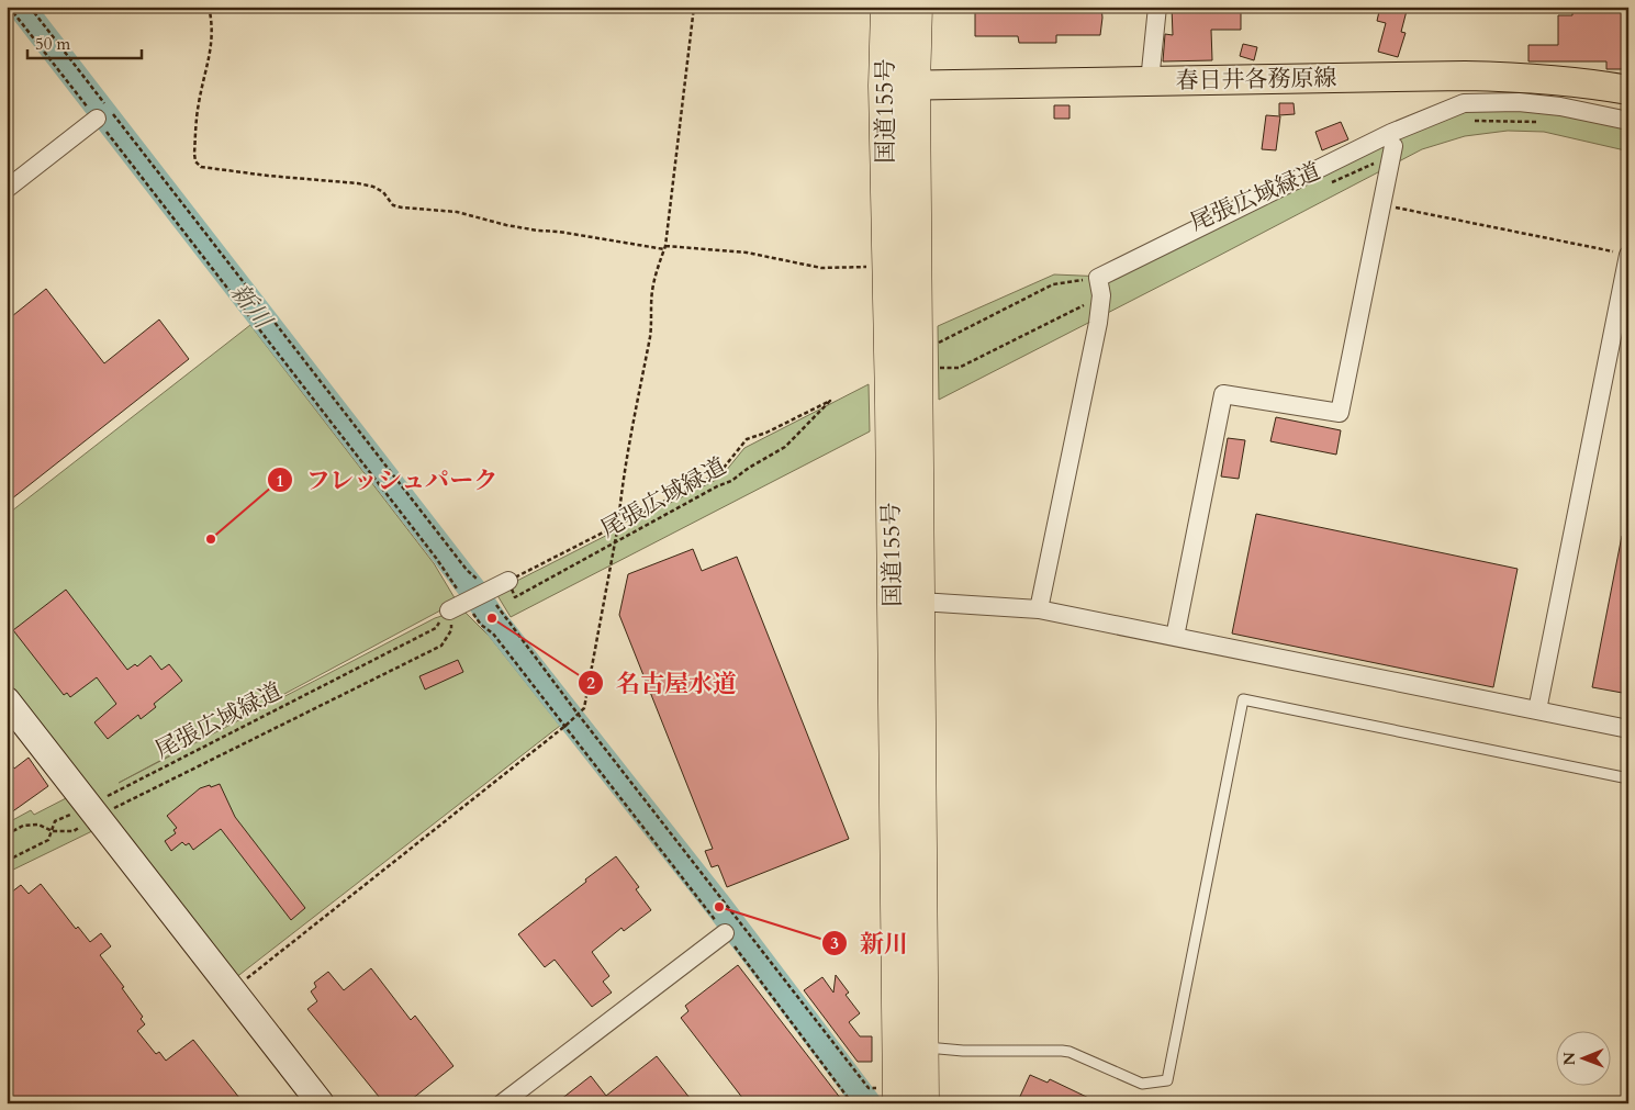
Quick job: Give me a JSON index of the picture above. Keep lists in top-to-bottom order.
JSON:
{
  "streets": {
    "highway": ["国道155号"],
    "main road": ["春日井各務原線"],
    "path": ["尾張広域緑道"]
  },
  "crossings": [
    ["春日井各務原線", "国道155号"]
  ],
  "water": ["新川"],
  "places": ["フレッシュパーク", "名古屋水道", "新川"],
  "scale_bar": "50 m",
  "north": "left"
}
